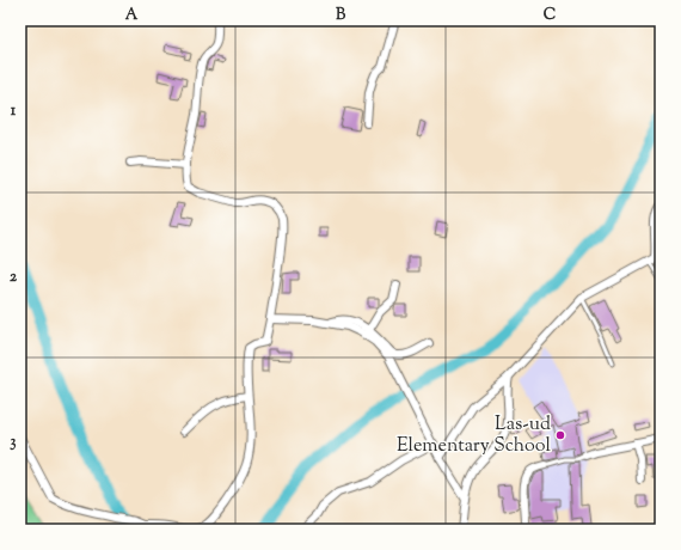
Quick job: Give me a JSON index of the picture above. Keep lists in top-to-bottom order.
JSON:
{
  "places": ["Las-ud Elementary School"],
  "grid": {
    "columns": ["A", "B", "C"],
    "rows": ["1", "2", "3"]
  }
}
